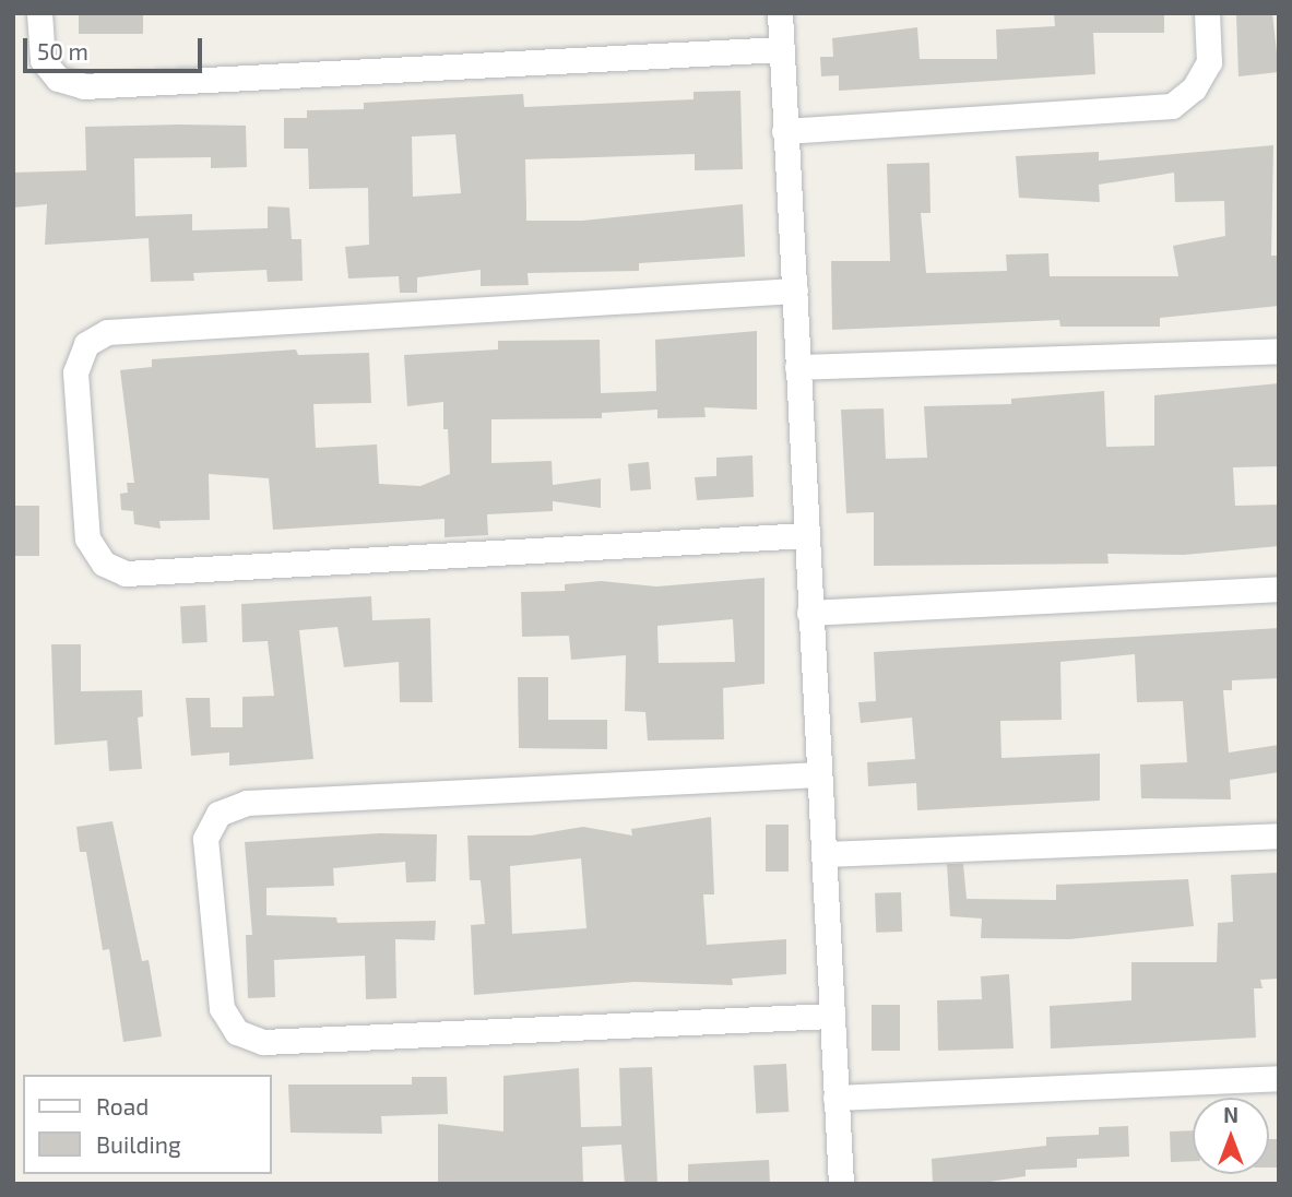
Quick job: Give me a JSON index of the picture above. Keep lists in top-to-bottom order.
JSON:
{
  "legend": ["Road", "Building"],
  "scale_bar": "50 m",
  "north": "top"
}
